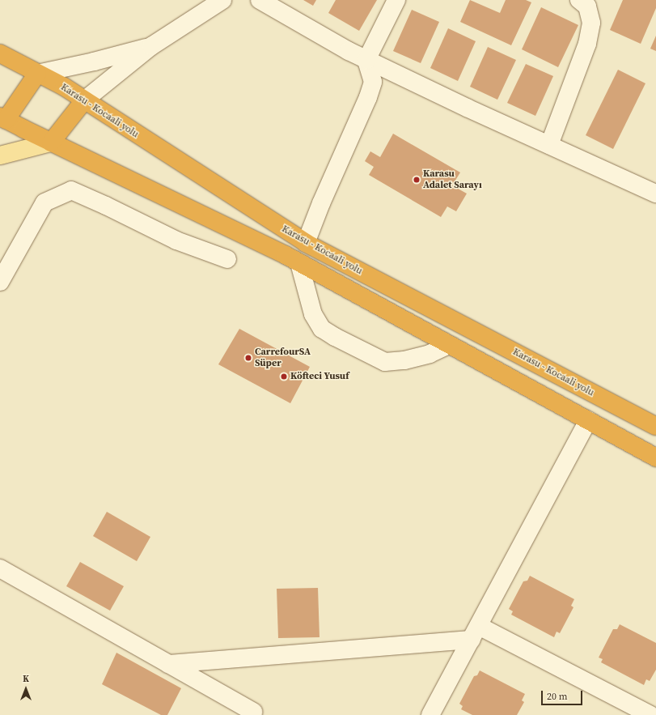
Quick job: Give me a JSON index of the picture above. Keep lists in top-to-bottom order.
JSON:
{
  "streets": {
    "highway": ["Karasu - Kocaali yolu"]
  },
  "places": ["Karasu Adalet Sarayı", "CarrefourSA Süper", "Köfteci Yusuf"],
  "scale_bar": "20 m",
  "north": "top"
}
